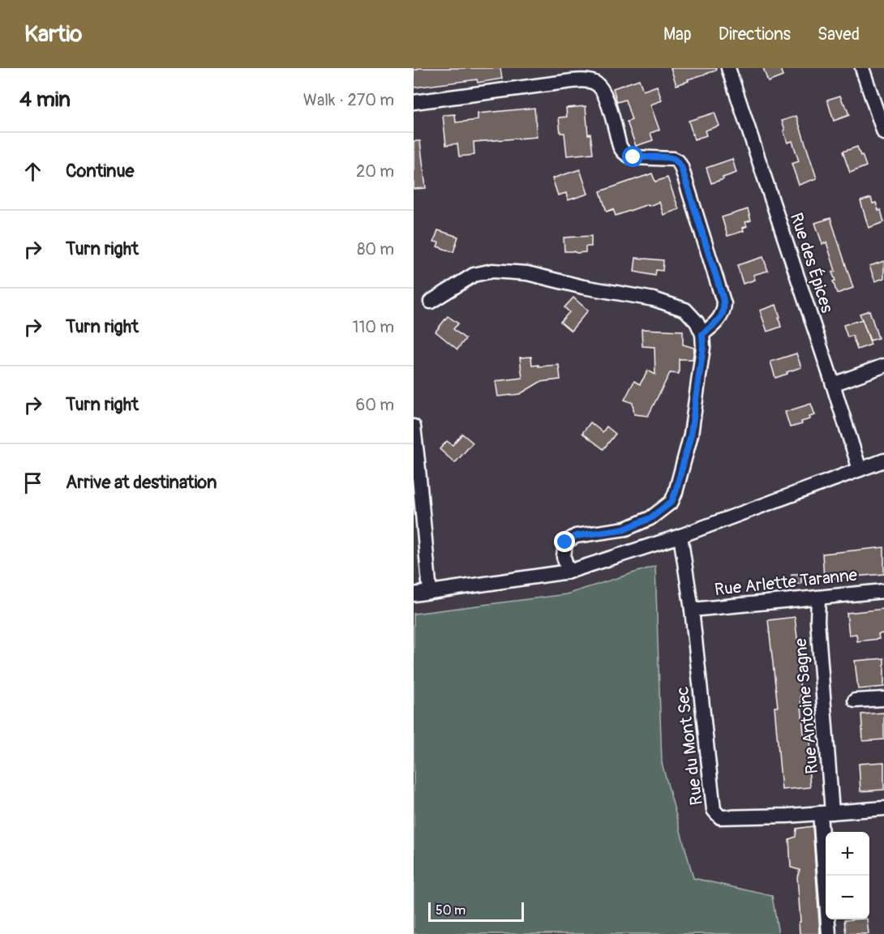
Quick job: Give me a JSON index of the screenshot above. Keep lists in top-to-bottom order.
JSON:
{
  "streets": {
    "street": [
      "Rue des Épices",
      "Rue Arlette Taranne",
      "Rue Antoine Sagne",
      "Rue du Mont Sec"
    ]
  },
  "crossings": [
    ["Rue Arlette Taranne", "Rue Antoine Sagne"],
    ["Rue Arlette Taranne", "Rue du Mont Sec"],
    ["Rue Antoine Sagne", "Rue du Mont Sec"]
  ],
  "scale_bar": "50 m",
  "page": {
    "header": "Kartio",
    "nav": ["Map", "Directions", "Saved"],
    "heading": ["4 min", "Walk · 270 m"],
    "list": [
      ["Continue", "20 m"],
      ["Turn right", "80 m"],
      ["Turn right", "110 m"],
      ["Turn right", "60 m"],
      "Arrive at destination"
    ],
    "map_buttons": ["+", "−"],
    "scale": "50 m"
  }
}
